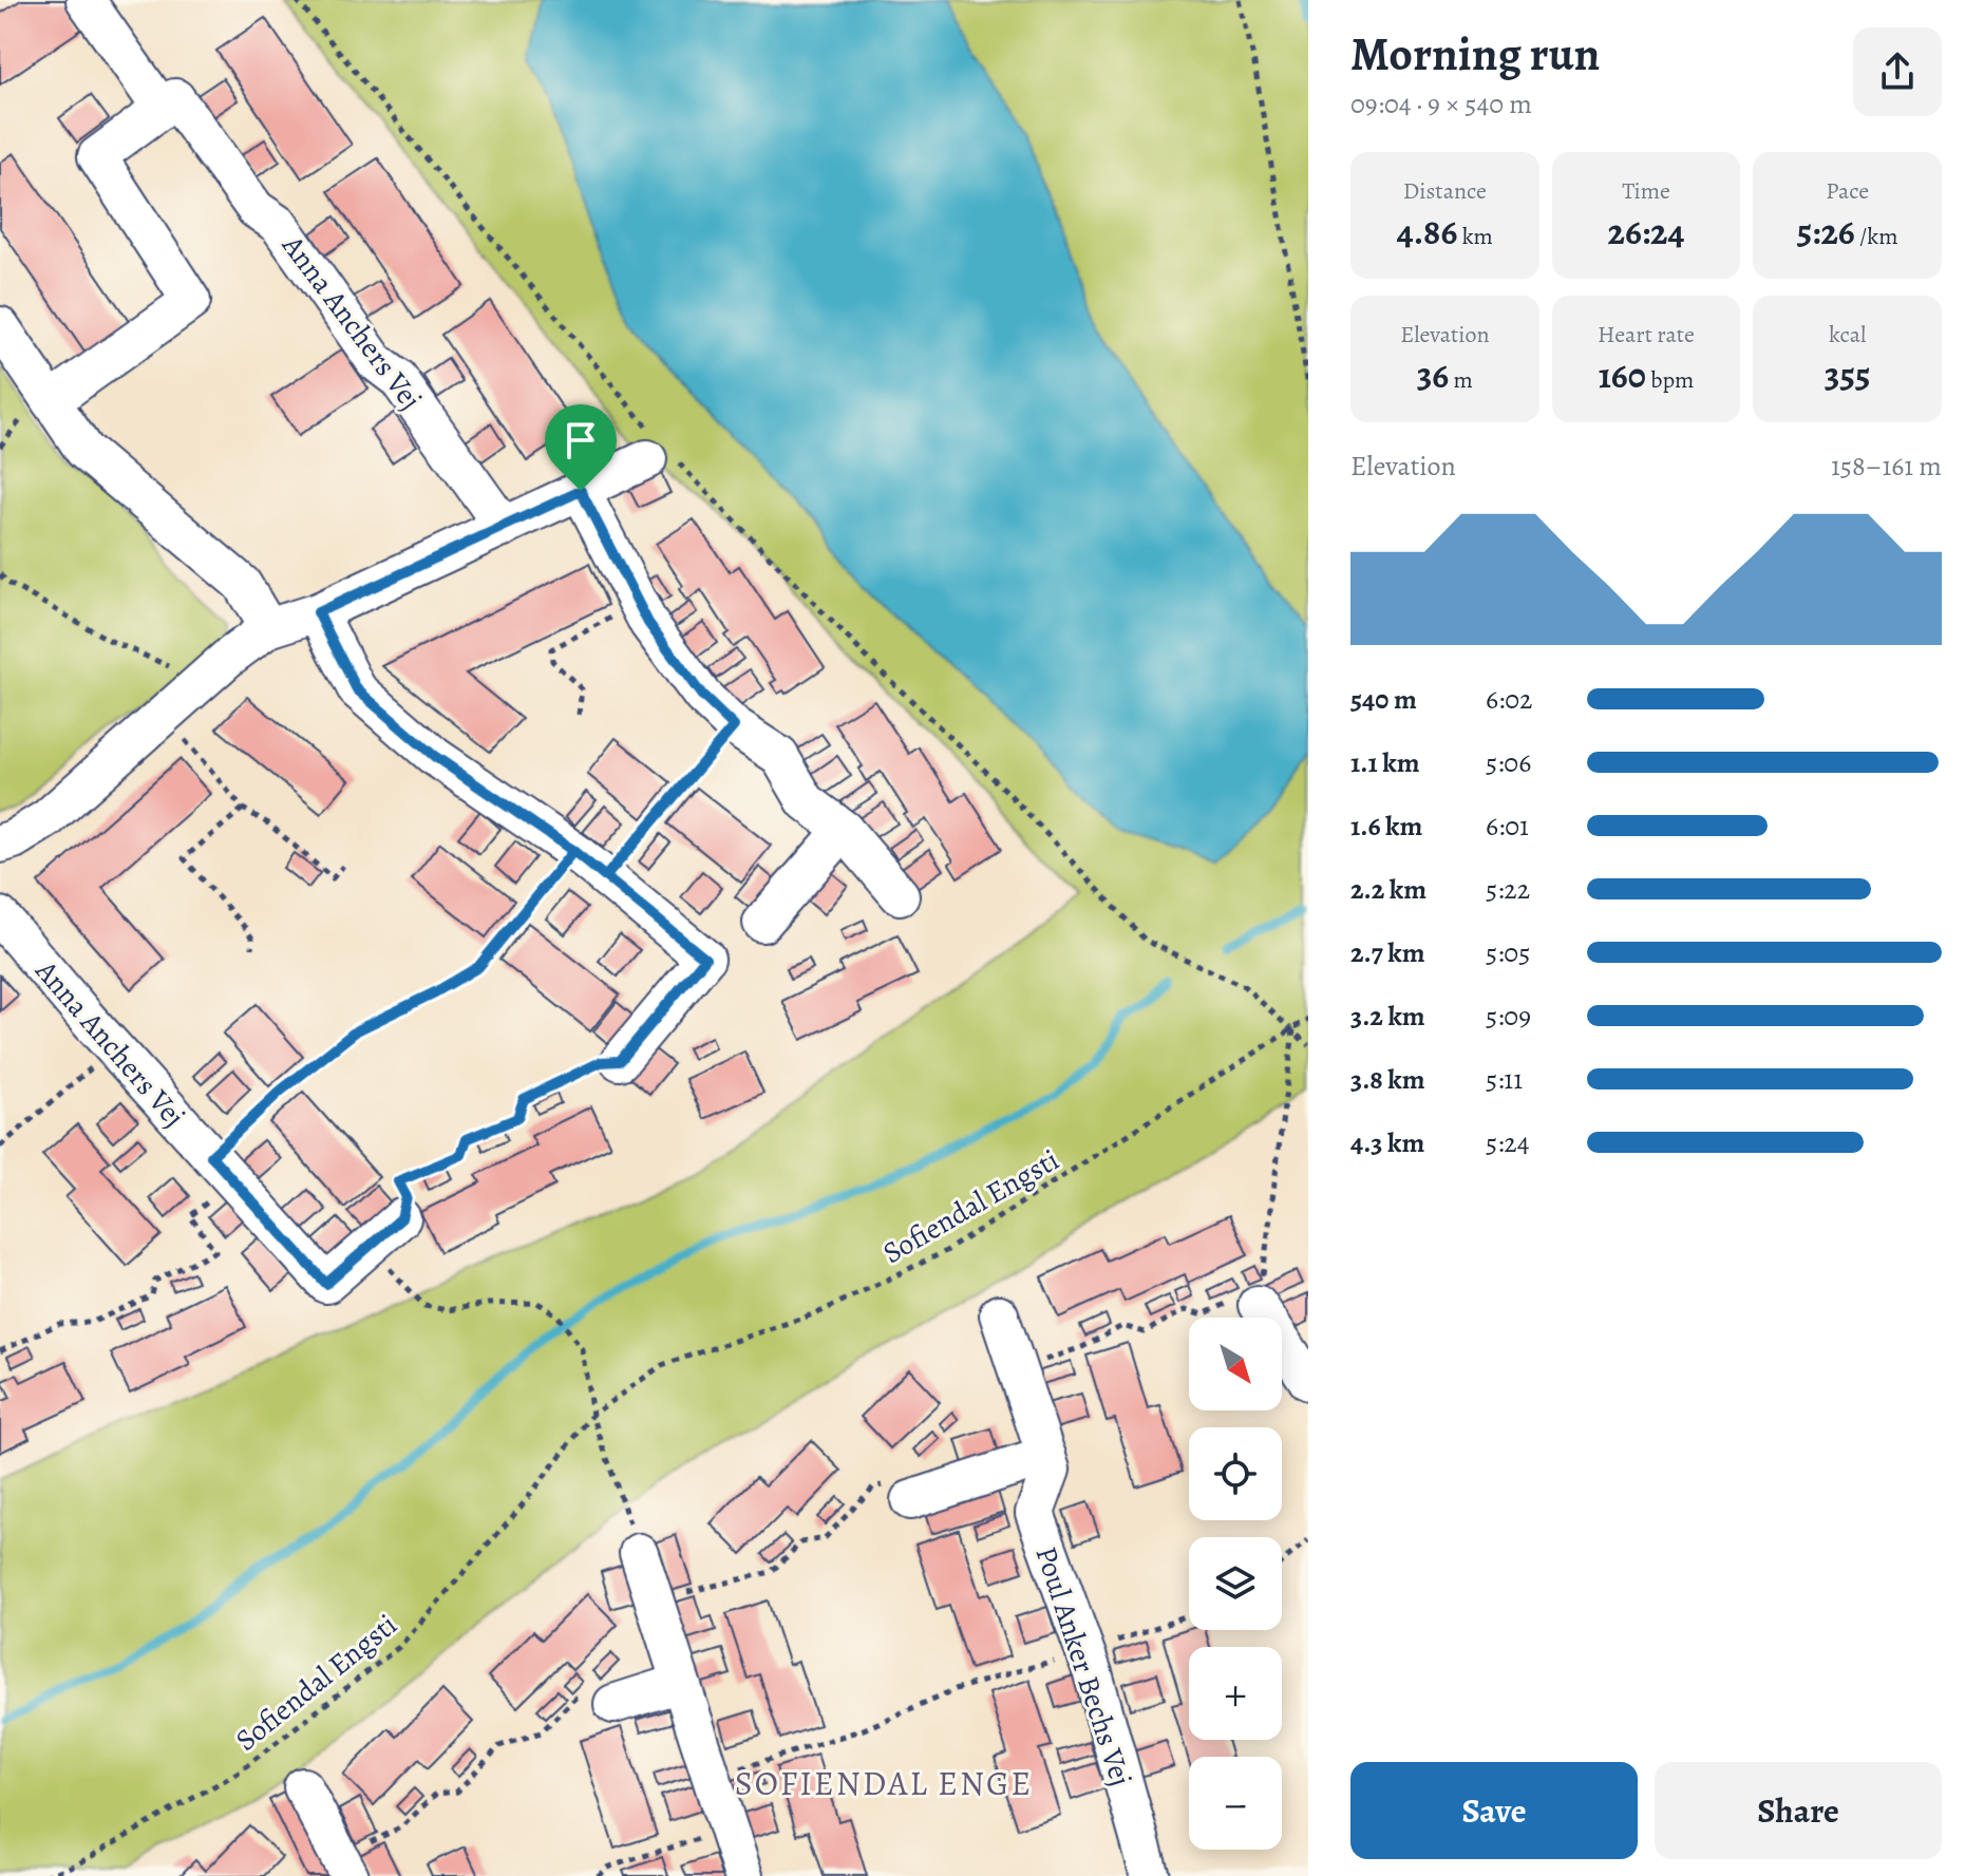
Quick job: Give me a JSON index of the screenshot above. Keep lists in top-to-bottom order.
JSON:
{
  "streets": {
    "street": ["Anna Anchers Vej", "Poul Anker Bechs Vej"],
    "path": ["Sofiendal Engsti"]
  },
  "districts": ["SOFIENDAL ENGE"],
  "north": "bottom right",
  "page": {
    "heading": ["Morning run", "09:04 · 9 × 540 m"],
    "stats": [
      ["Distance", "4.86 km"],
      ["Time", "26:24"],
      ["Pace", "5:26 /km"],
      ["Elevation", "36 m"],
      ["Heart rate", "160 bpm"],
      ["kcal", "355"]
    ],
    "chart": ["Elevation", "158–161 m"],
    "list": [
      {
        "name": "540 m",
        "note": "6:02"
      },
      {
        "name": "1.1 km",
        "note": "5:06"
      },
      {
        "name": "1.6 km",
        "note": "6:01"
      },
      {
        "name": "2.2 km",
        "note": "5:22"
      },
      {
        "name": "2.7 km",
        "note": "5:05"
      },
      {
        "name": "3.2 km",
        "note": "5:09"
      },
      {
        "name": "3.8 km",
        "note": "5:11"
      },
      {
        "name": "4.3 km",
        "note": "5:24"
      }
    ],
    "map_buttons": ["+", "−"],
    "buttons": ["Save", "Share"]
  }
}
